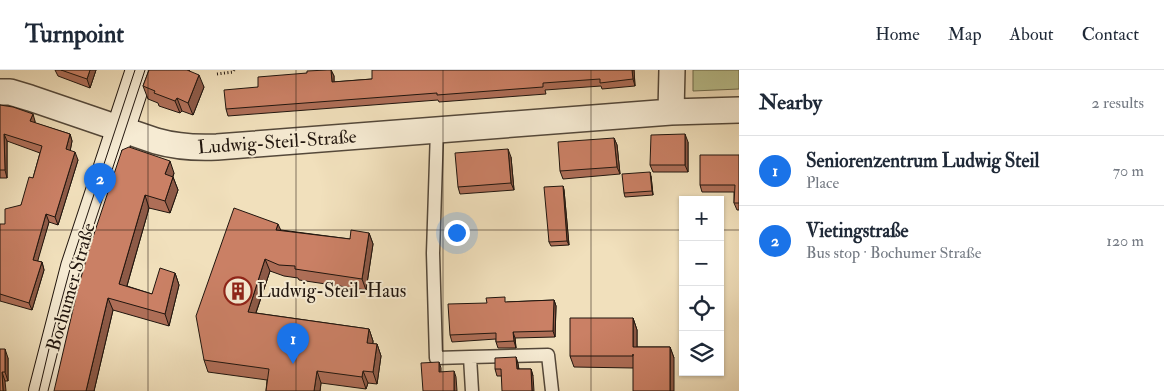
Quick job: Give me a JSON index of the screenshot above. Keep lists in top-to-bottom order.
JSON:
{
  "streets": {
    "main road": ["Bochumer Straße"],
    "street": ["Ludwig-Steil-Straße"]
  },
  "crossings": [
    ["Ludwig-Steil-Straße", "Bochumer Straße"]
  ],
  "places": {
    "building": ["Ludwig-Steil-Haus"]
  },
  "page": {
    "header": "Turnpoint",
    "nav": [
      "Home",
      "Map",
      "About",
      "Contact"
    ],
    "heading": ["Nearby", "2 results"],
    "list": [
      {
        "mark": "1",
        "name": "Seniorenzentrum Ludwig Steil",
        "note": "Place",
        "value": "70 m"
      },
      {
        "mark": "2",
        "name": "Vietingstraße",
        "note": "Bus stop · Bochumer Straße",
        "value": "120 m"
      }
    ],
    "pins": ["2", "1"],
    "map_buttons": ["+", "−"]
  }
}
